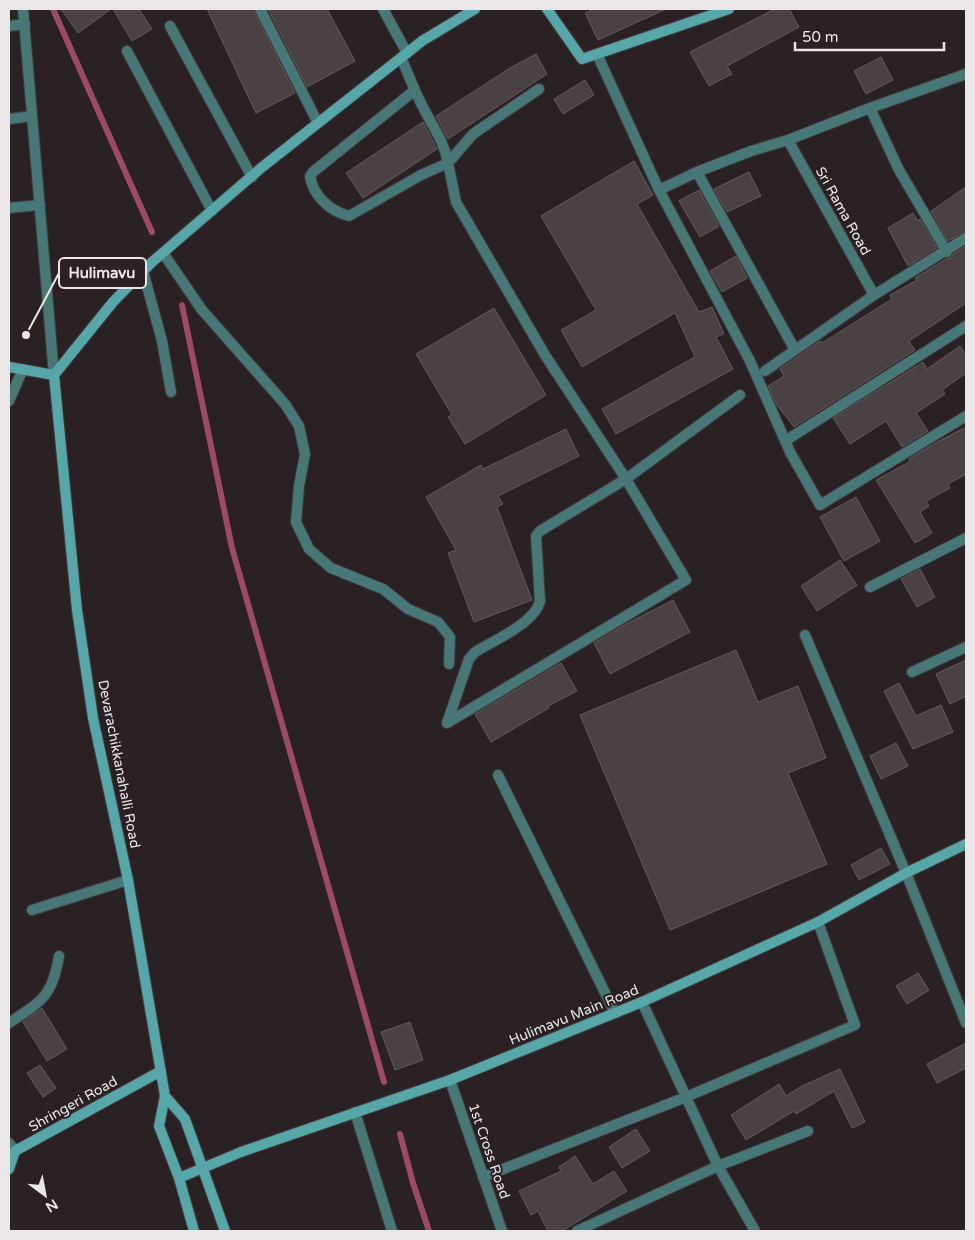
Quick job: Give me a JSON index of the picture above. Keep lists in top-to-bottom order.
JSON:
{
  "streets": {
    "street": [
      "Sri Rama Road",
      "Devarachikkanahalli Road",
      "Hulimavu Main Road",
      "Shringeri Road",
      "1st Cross Road"
    ]
  },
  "crossings": [
    ["Devarachikkanahalli Road", "Hulimavu Main Road"],
    ["Devarachikkanahalli Road", "Shringeri Road"],
    ["Hulimavu Main Road", "1st Cross Road"]
  ],
  "places": ["Hulimavu"],
  "scale_bar": "50 m",
  "north": "bottom right"
}
